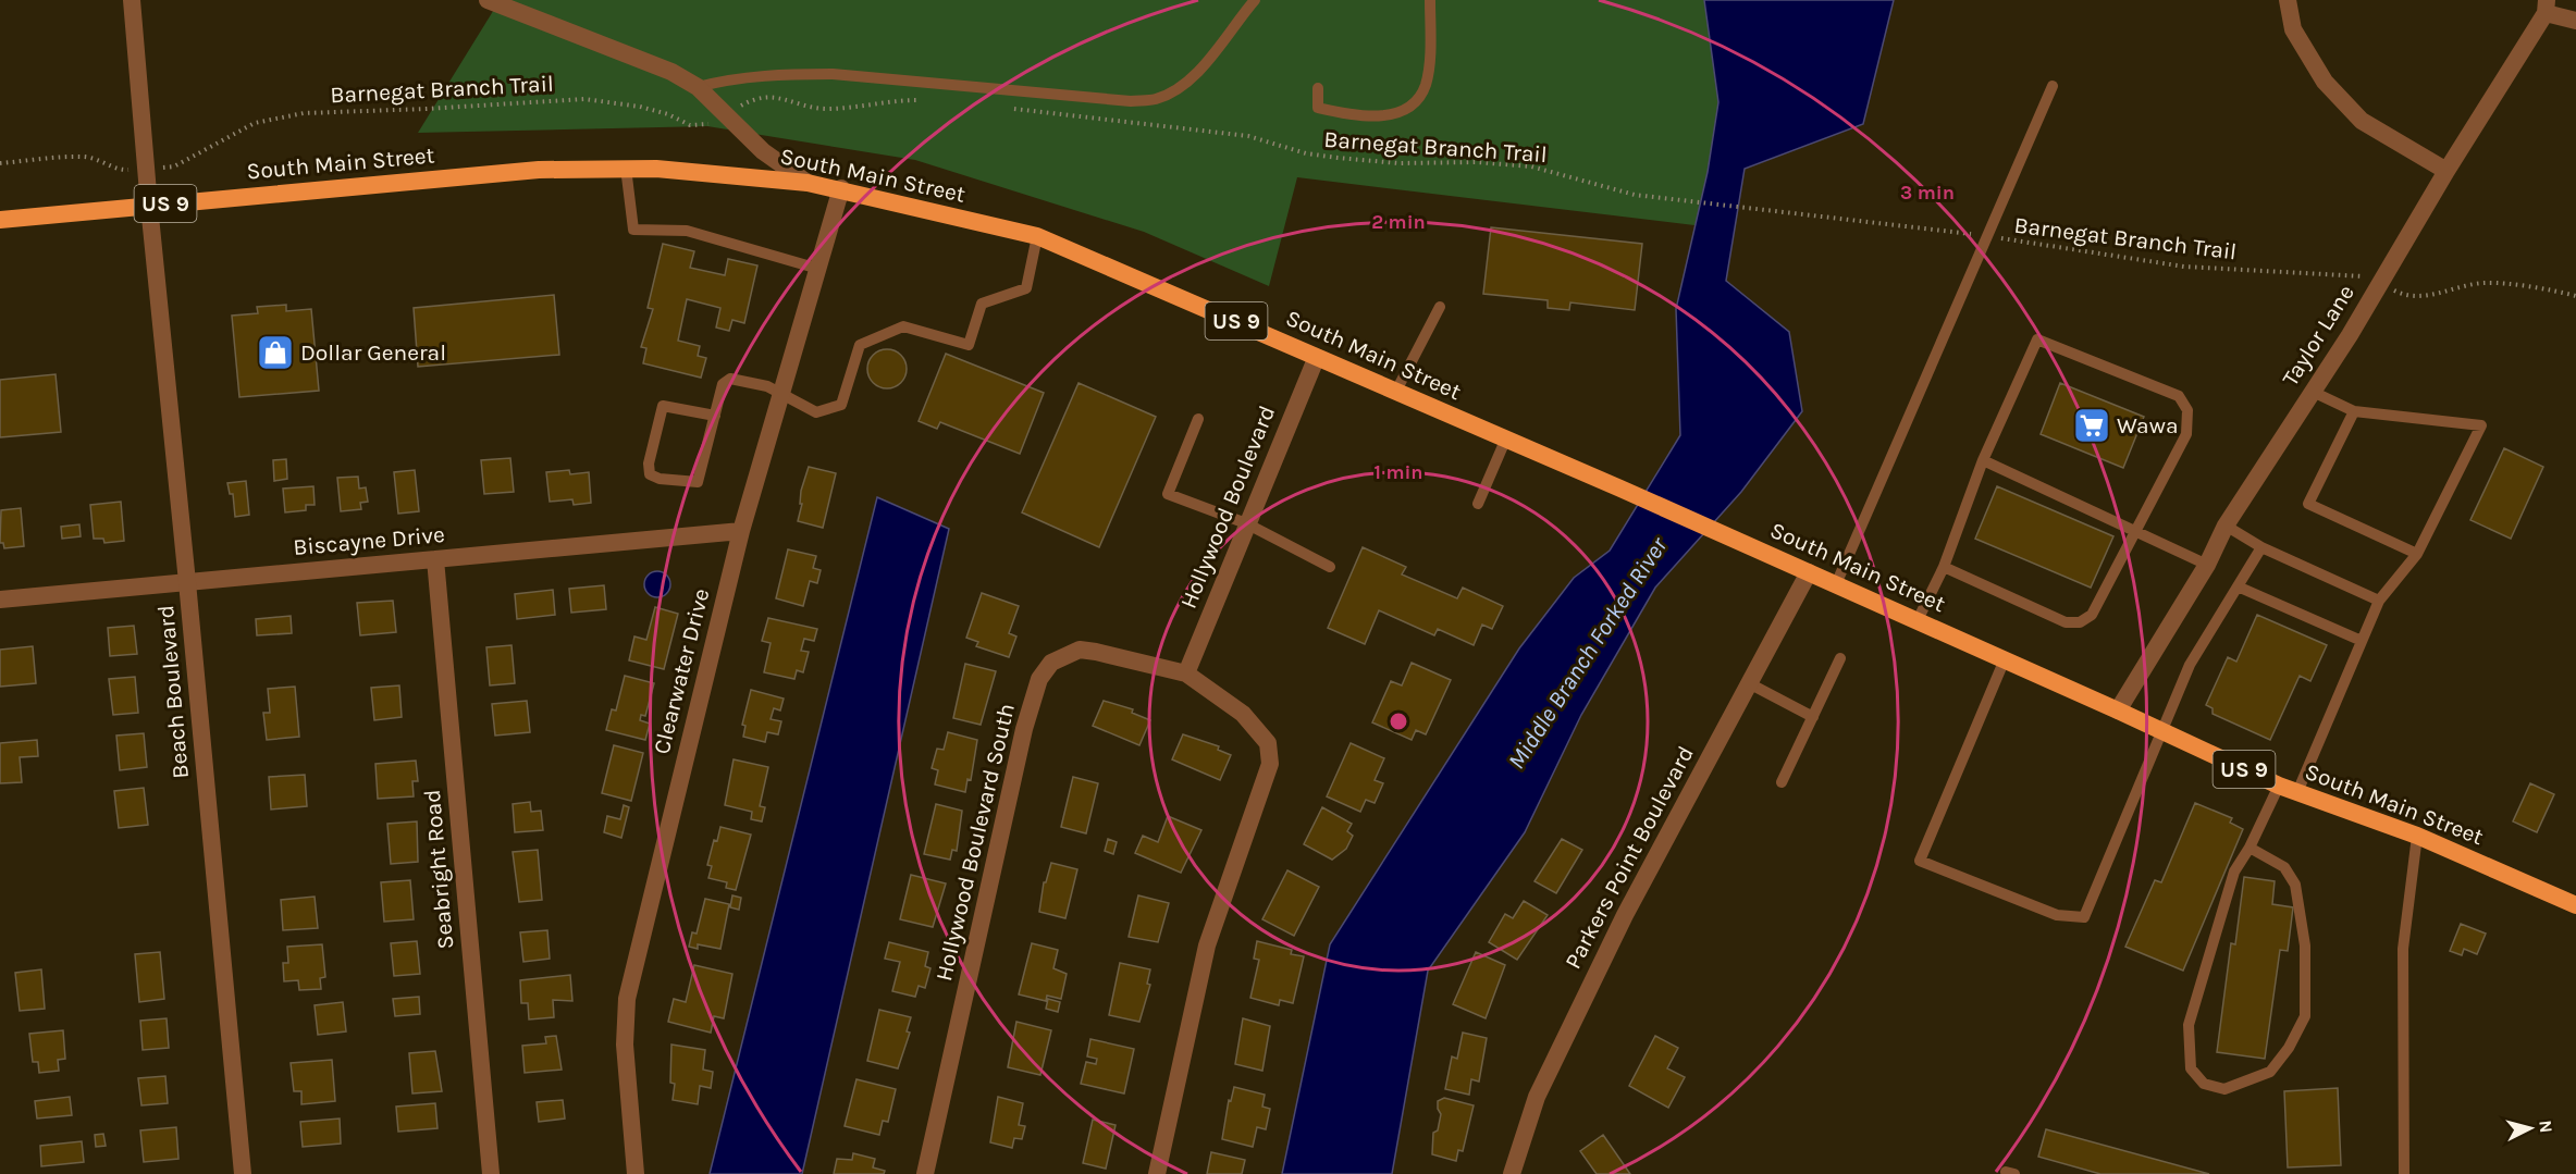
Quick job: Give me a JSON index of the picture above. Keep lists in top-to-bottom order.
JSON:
{
  "streets": {
    "highway": ["South Main Street", "US 9"],
    "street": [
      "Taylor Lane",
      "Hollywood Boulevard",
      "Biscayne Drive",
      "Clearwater Drive",
      "Beach Boulevard",
      "Hollywood Boulevard South",
      "Parkers Point Boulevard",
      "Seabright Road"
    ],
    "path": ["Barnegat Branch Trail"]
  },
  "crossings": [
    ["South Main Street", "Taylor Lane"],
    ["South Main Street", "Hollywood Boulevard"],
    ["South Main Street", "Clearwater Drive"],
    ["South Main Street", "Beach Boulevard"],
    ["South Main Street", "Parkers Point Boulevard"],
    ["Hollywood Boulevard", "Hollywood Boulevard South"],
    ["Biscayne Drive", "Clearwater Drive"],
    ["Biscayne Drive", "Beach Boulevard"],
    ["Biscayne Drive", "Seabright Road"]
  ],
  "water": ["Middle Branch Forked River"],
  "places": {
    "shop": ["Dollar General"],
    "supermarket": ["Wawa"]
  },
  "north": "right",
  "rings": ["3 min", "2 min", "1 min"]
}
